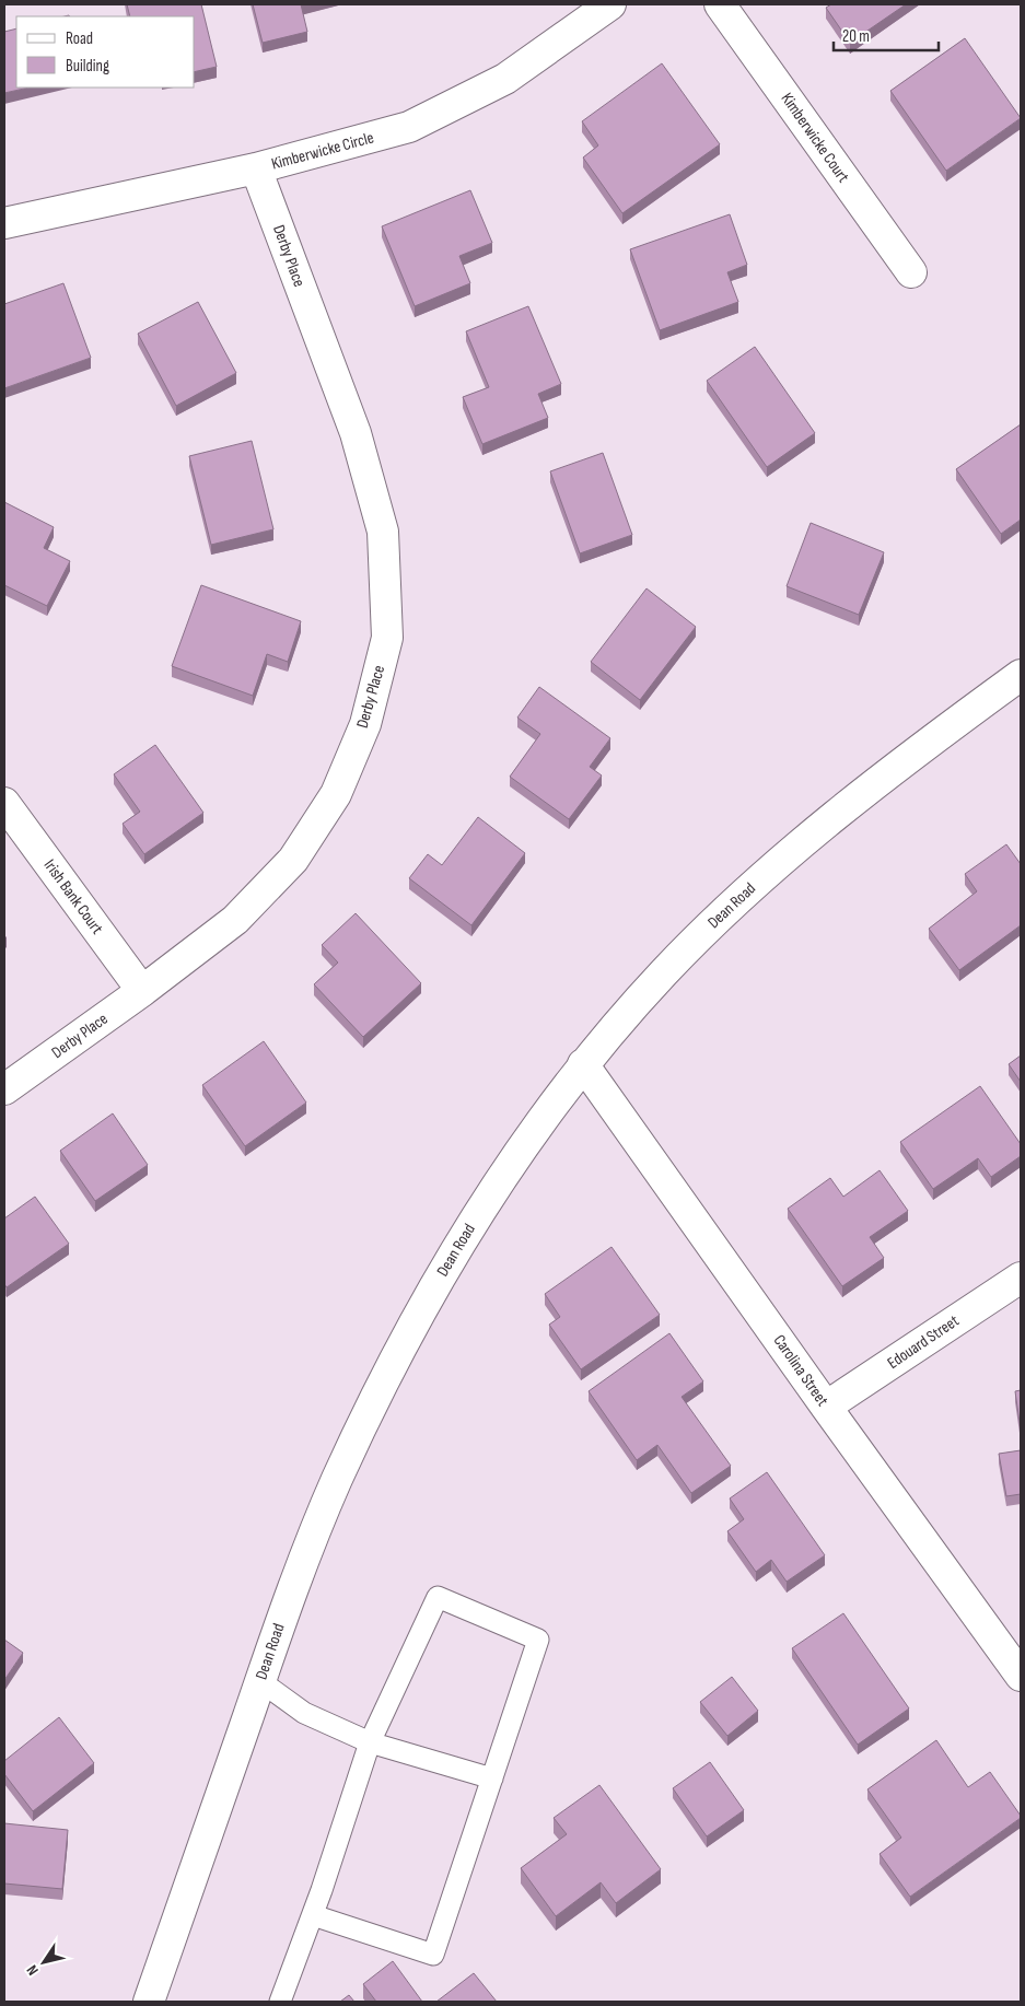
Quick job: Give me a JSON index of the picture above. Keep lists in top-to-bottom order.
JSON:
{
  "streets": {
    "street": [
      "Kimberwicke Court",
      "Kimberwicke Circle",
      "Derby Place",
      "Irish Bank Court",
      "Dean Road",
      "Edouard Street",
      "Carolina Street"
    ]
  },
  "crossings": [
    ["Kimberwicke Circle", "Derby Place"],
    ["Derby Place", "Irish Bank Court"],
    ["Dean Road", "Carolina Street"],
    ["Edouard Street", "Carolina Street"]
  ],
  "legend": ["Road", "Building"],
  "scale_bar": "20 m",
  "north": "bottom left"
}
